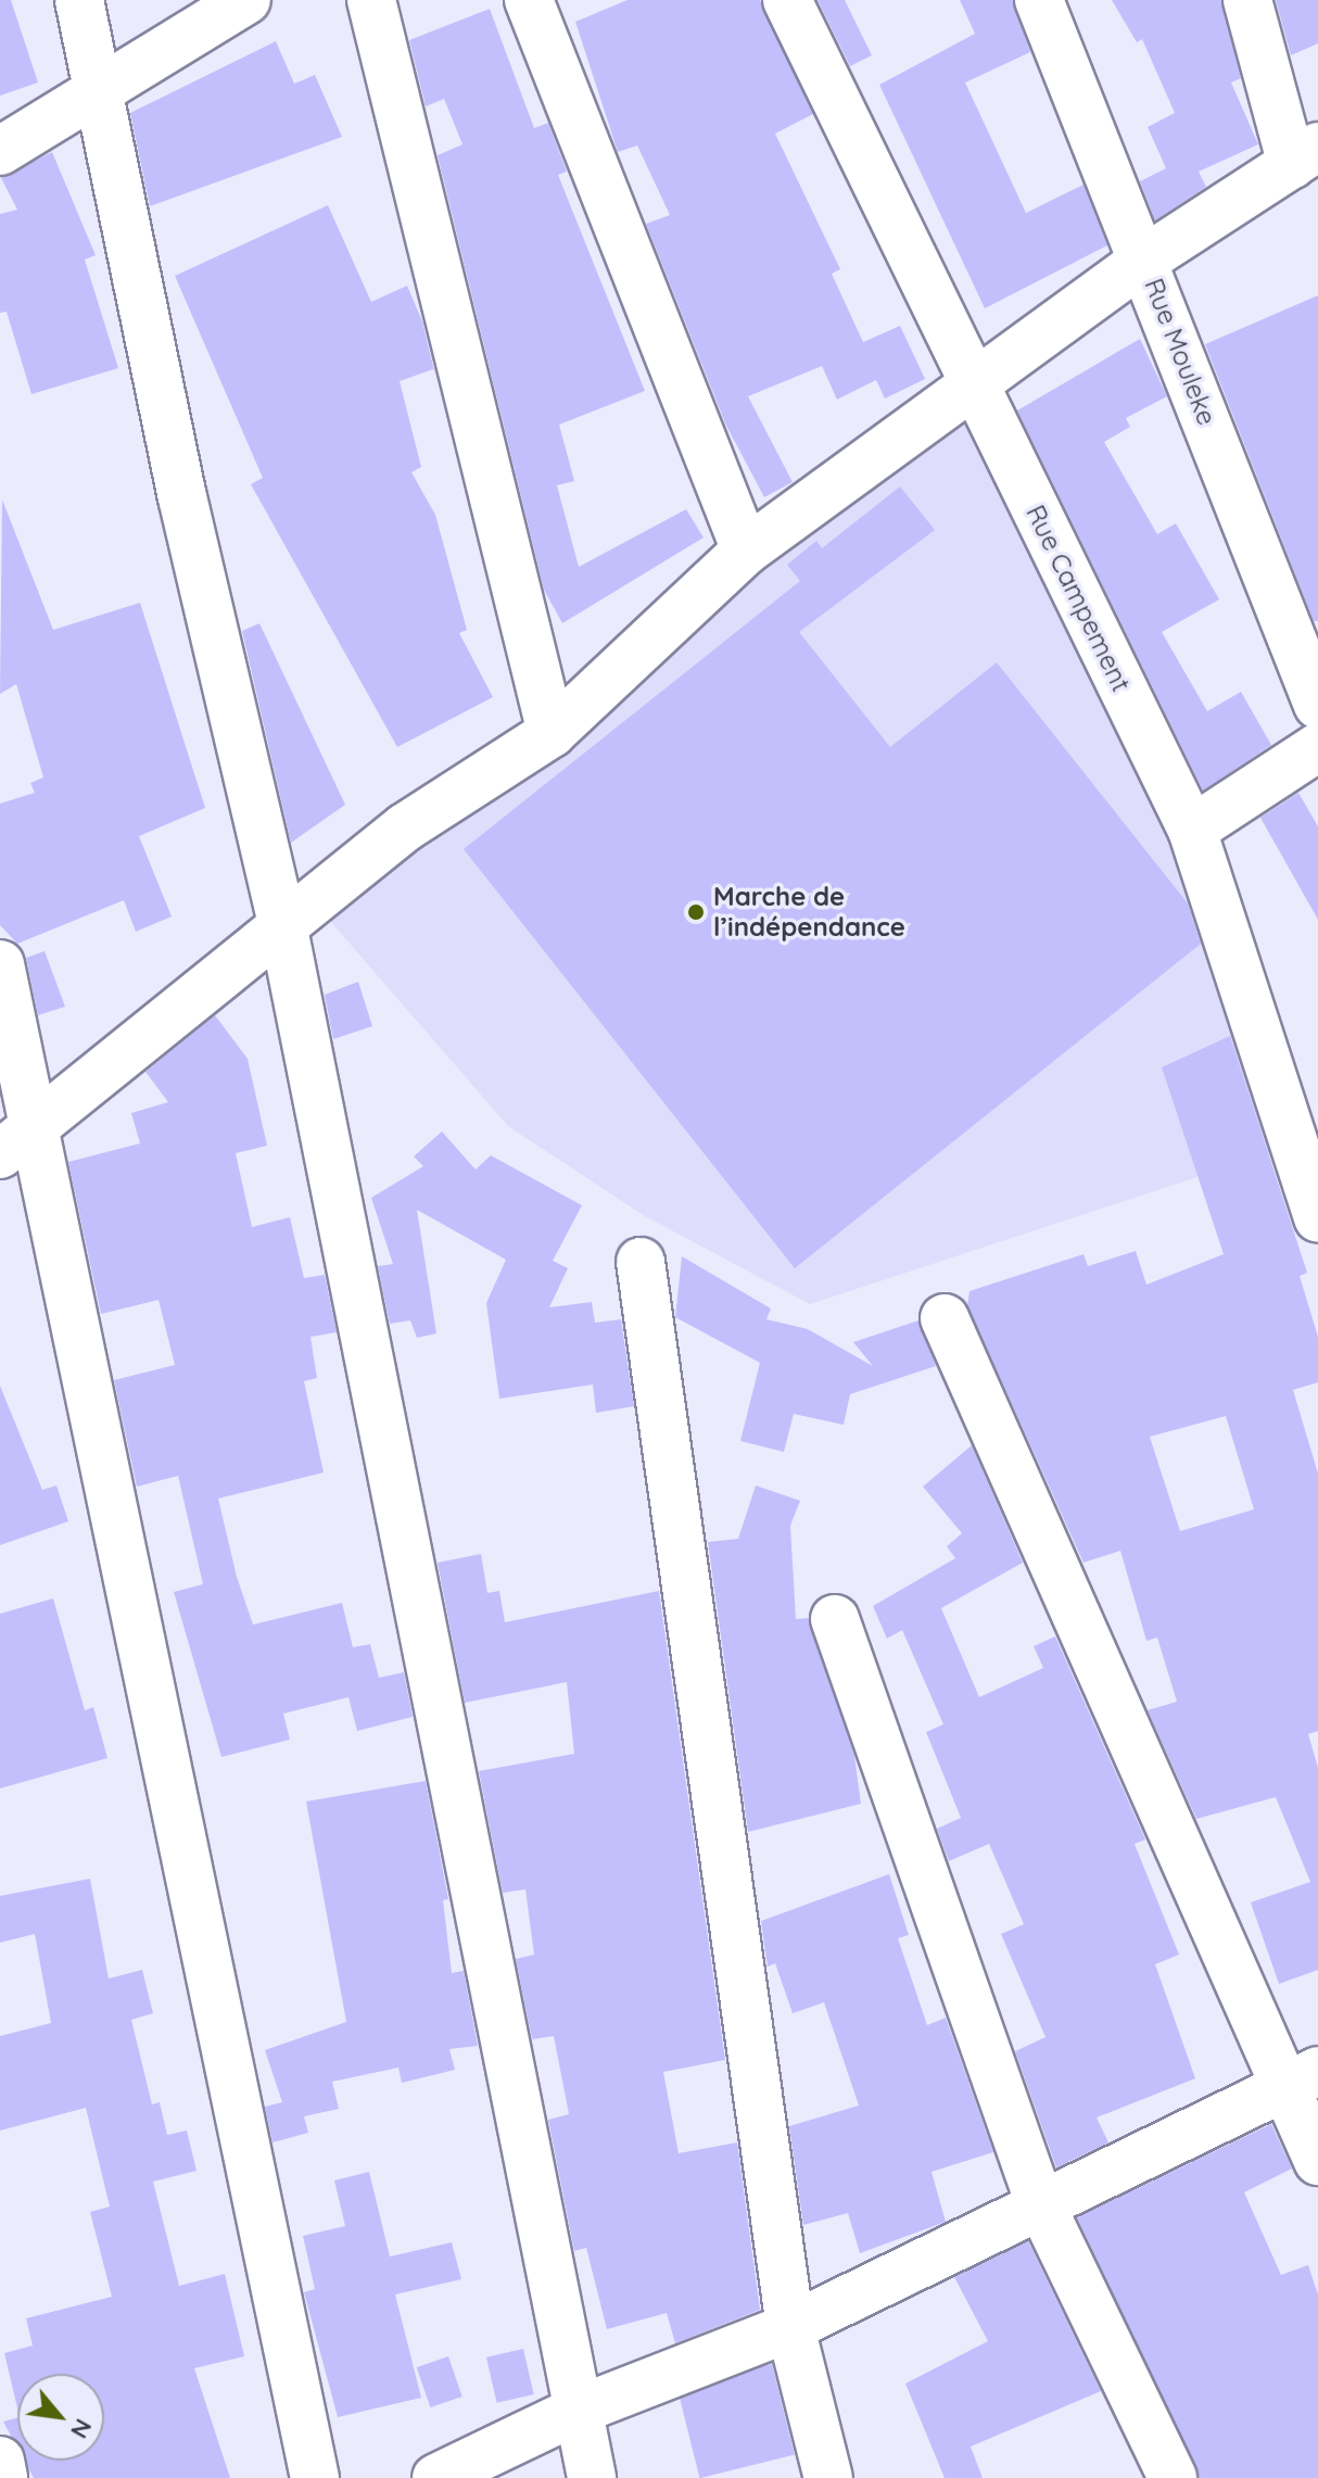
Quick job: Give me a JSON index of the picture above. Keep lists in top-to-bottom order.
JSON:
{
  "streets": {
    "street": ["Rue Mouleke", "Rue Campement"]
  },
  "places": ["Marche de l’indépendance"],
  "north": "bottom right"
}
